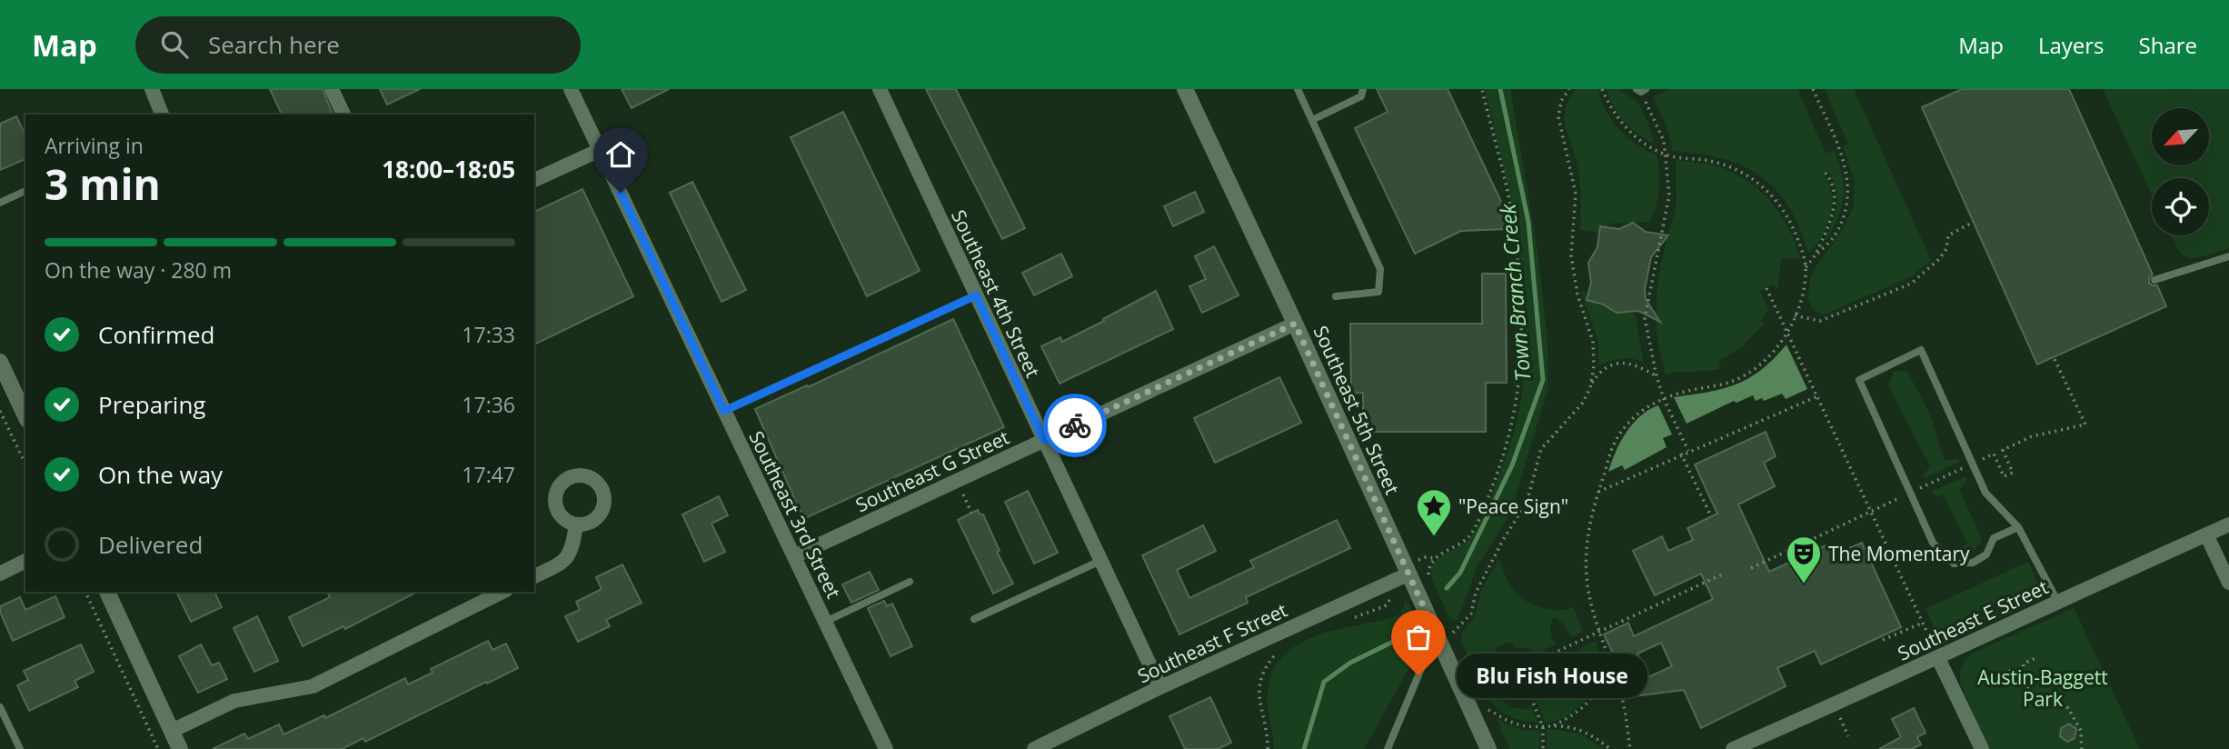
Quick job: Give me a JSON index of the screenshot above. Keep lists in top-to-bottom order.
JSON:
{
  "streets": {
    "street": [
      "Southeast 4th Street",
      "Southeast 5th Street",
      "Southeast G Street",
      "Southeast 3rd Street",
      "Southeast E Street",
      "Southeast F Street"
    ]
  },
  "crossings": [
    ["Southeast 4th Street", "Southeast G Street"],
    ["Southeast 4th Street", "Southeast F Street"],
    ["Southeast 5th Street", "Southeast G Street"],
    ["Southeast 5th Street", "Southeast F Street"],
    ["Southeast G Street", "Southeast 3rd Street"]
  ],
  "water": ["Town Branch Creek"],
  "parks": ["Austin-Baggett Park"],
  "places": {
    "place": ["\"Peace Sign\""],
    "theatre": ["The Momentary"],
    "other": ["Blu Fish House"]
  },
  "north": "bottom left",
  "page": {
    "header": "Map",
    "search": "Search here",
    "nav": ["Map", "Layers", "Share"],
    "heading": ["3 min", "Arriving in", "18:00–18:05"],
    "bar": "On the way · 280 m",
    "list": [
      ["Confirmed", "17:33"],
      ["Preparing", "17:36"],
      ["On the way", "17:47"],
      "Delivered"
    ],
    "bubble": "Blu Fish House"
  }
}
